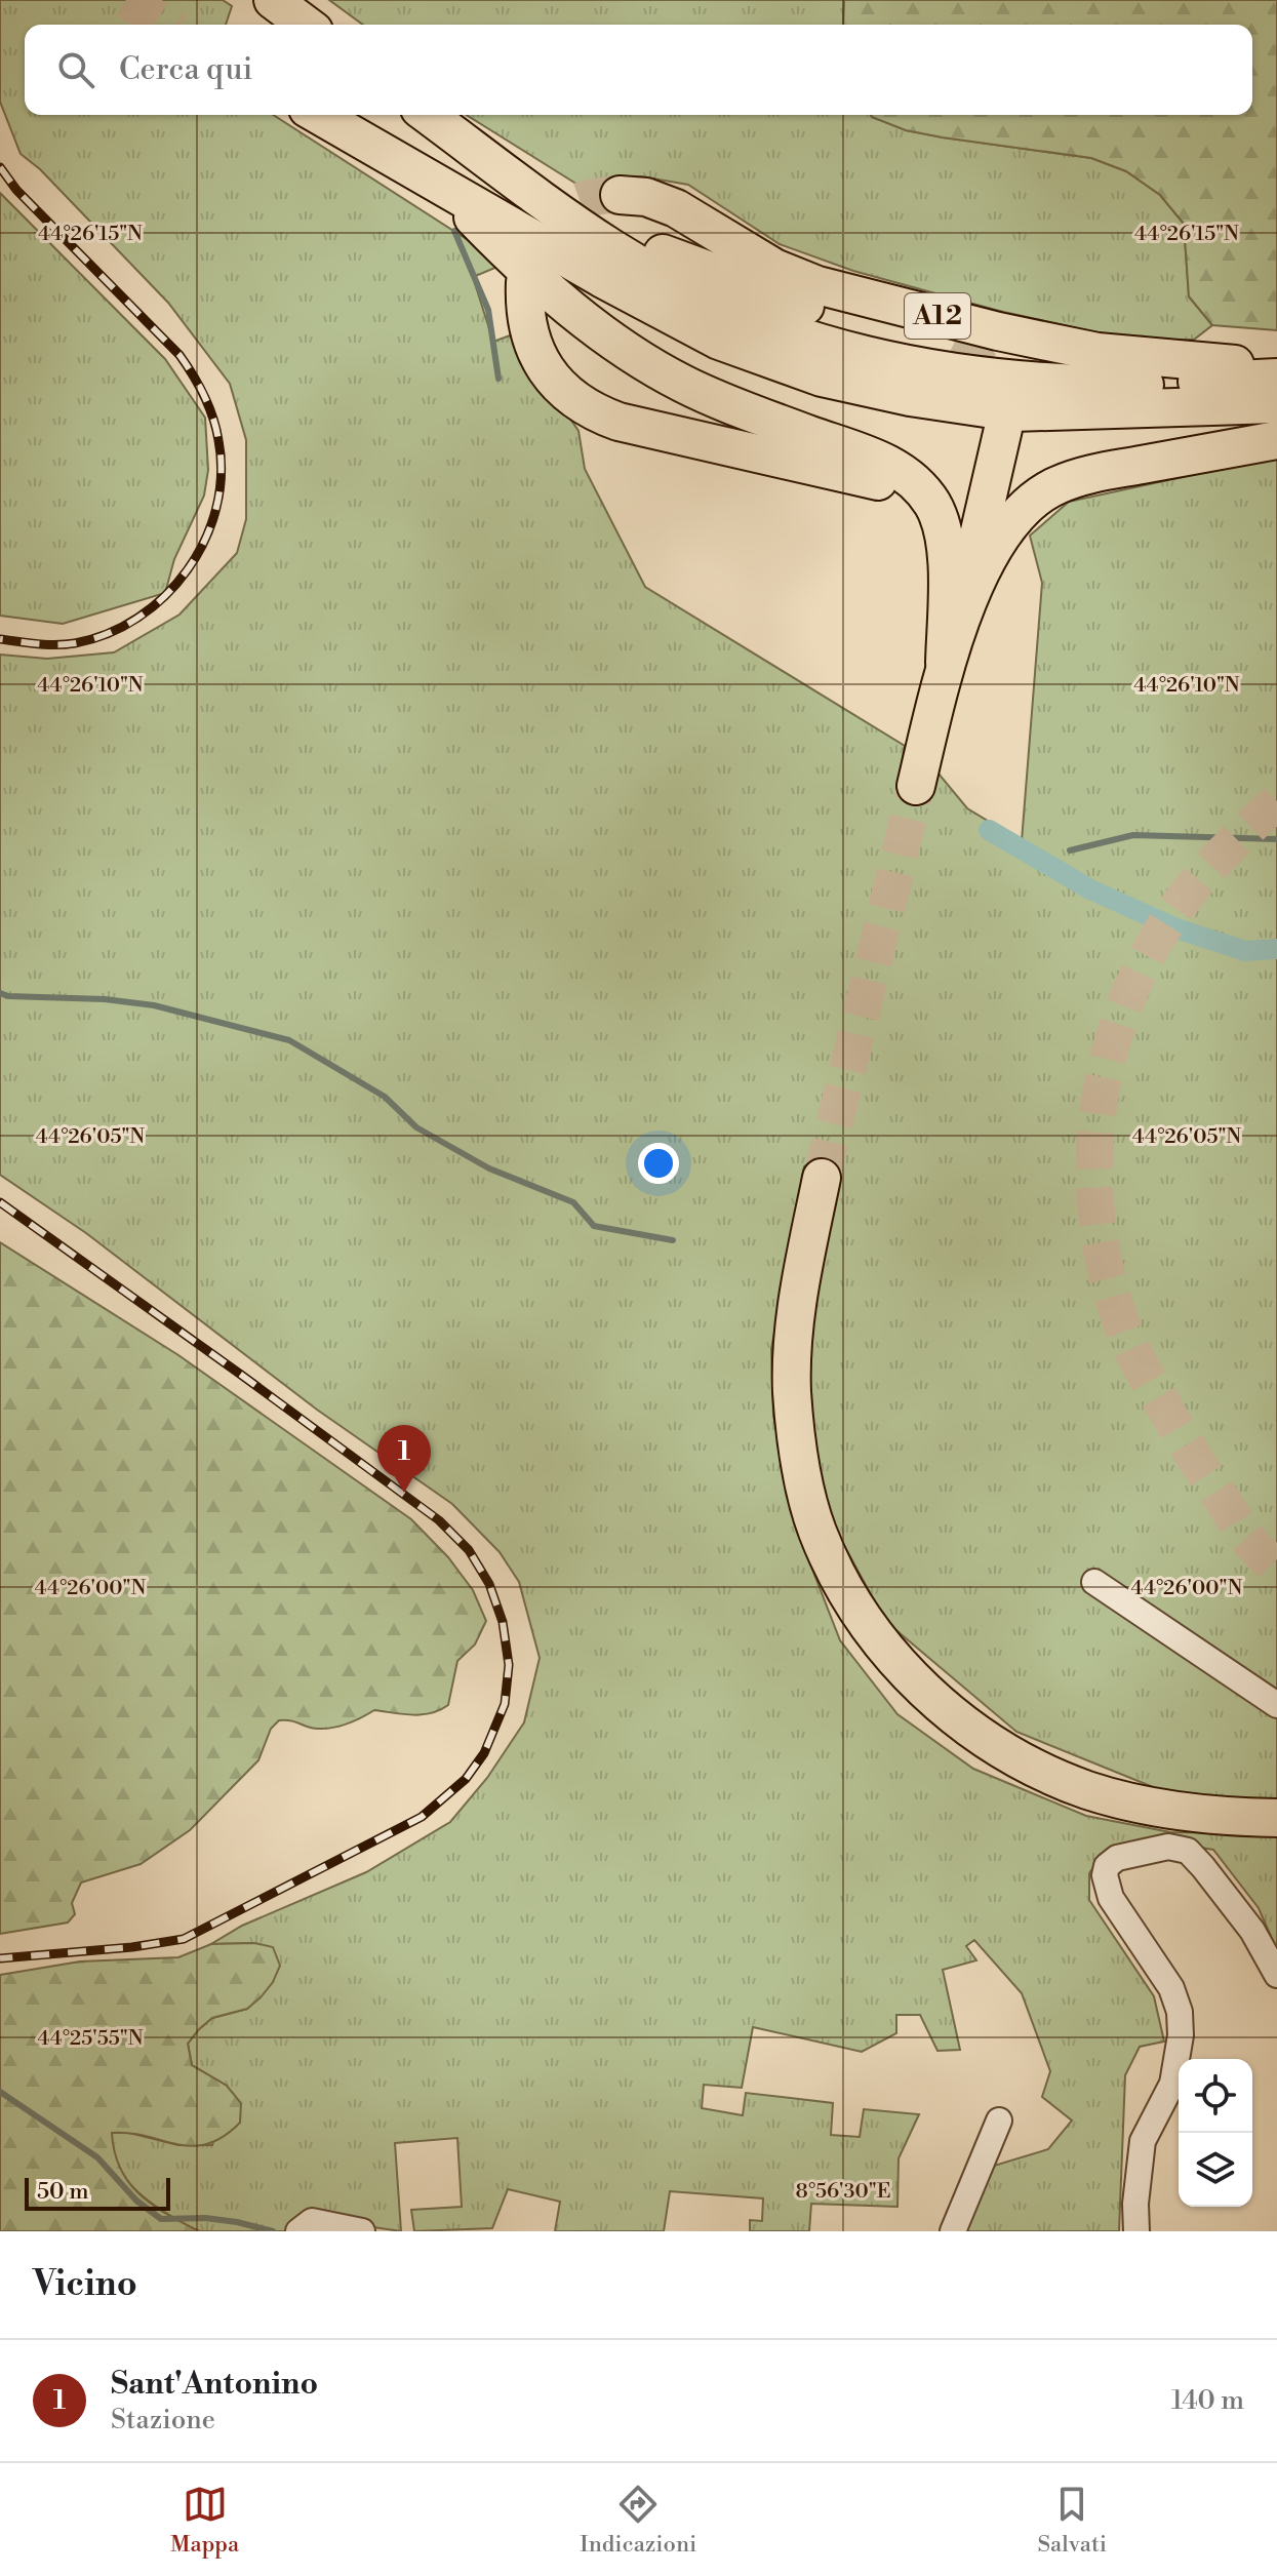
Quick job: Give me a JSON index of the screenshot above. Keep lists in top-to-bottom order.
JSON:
{
  "streets": {
    "highway": ["A12"]
  },
  "scale_bar": "50 m",
  "page": {
    "search": "Cerca qui",
    "pins": "1",
    "scale": "50 m",
    "heading": "Vicino",
    "list": [
      {
        "mark": "1",
        "name": "Sant'Antonino",
        "note": "Stazione",
        "value": "140 m"
      }
    ],
    "nav": ["Mappa", "Indicazioni", "Salvati"]
  },
  "coordinates": [
    "44°26'15\"N",
    "44°26'10\"N",
    "44°26'05\"N",
    "44°26'00\"N",
    "44°25'55\"N",
    "8°56'30\"E"
  ]
}
